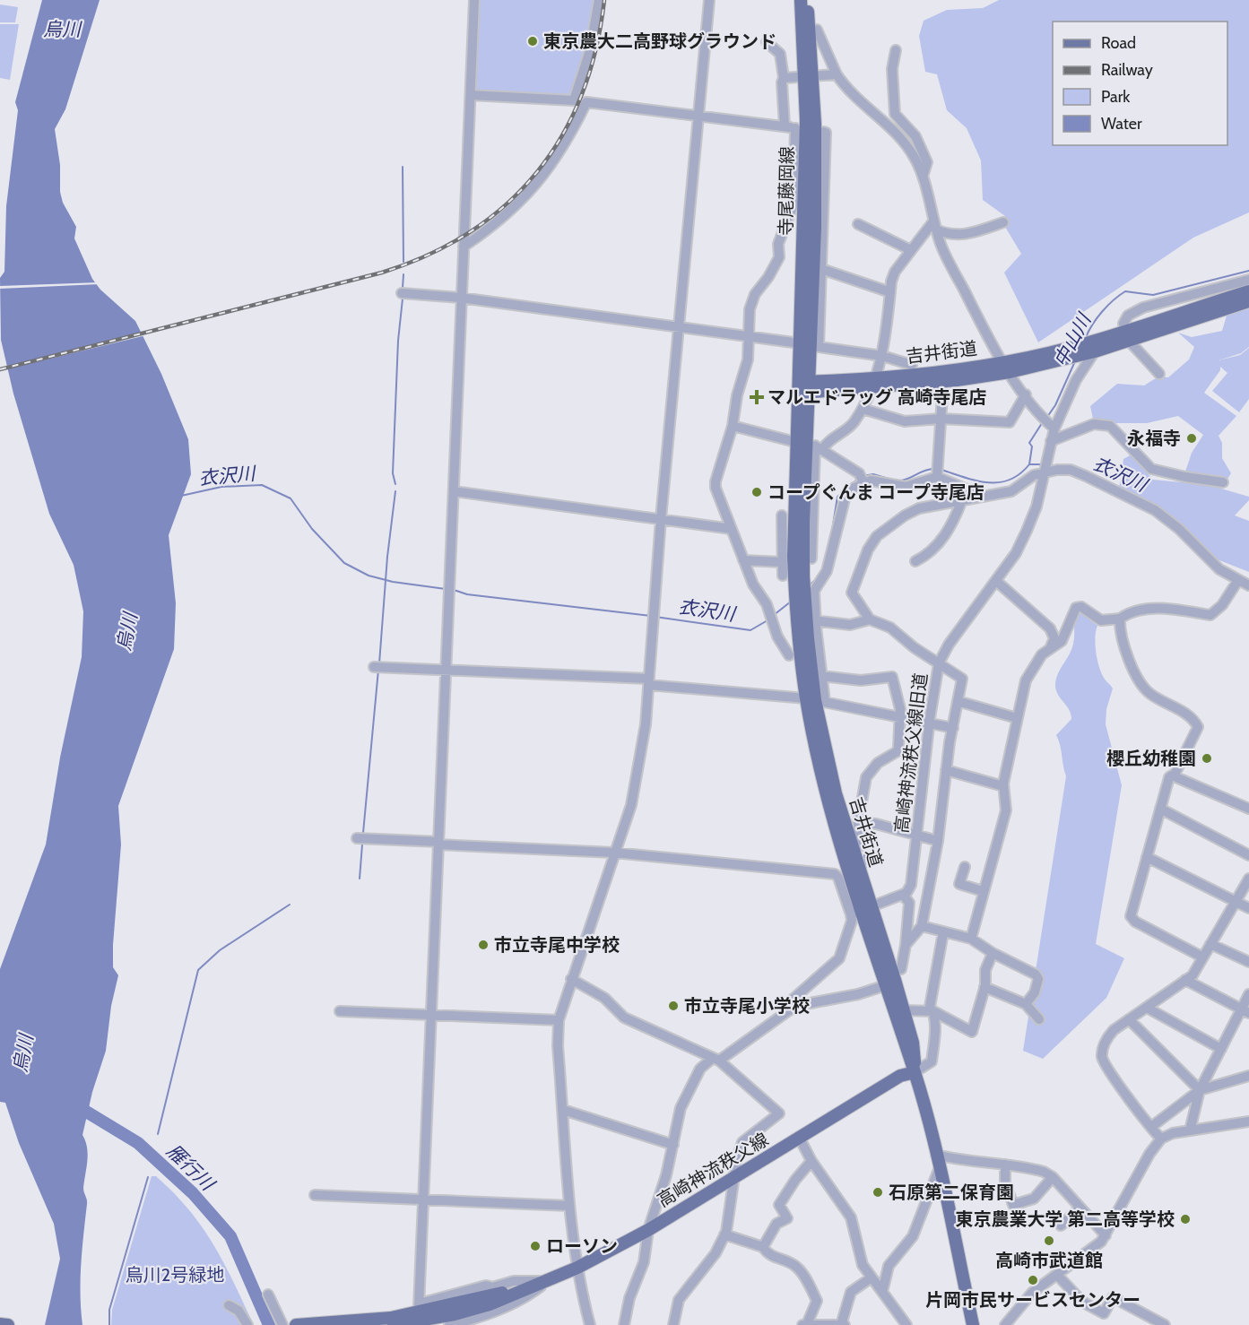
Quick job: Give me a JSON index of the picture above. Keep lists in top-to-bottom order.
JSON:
{
  "streets": {
    "main road": ["寺尾藤岡線", "吉井街道", "高崎神流秩父線"],
    "street": ["高崎神流秩父線旧道"]
  },
  "crossings": [
    ["寺尾藤岡線", "吉井街道"],
    ["吉井街道", "高崎神流秩父線旧道"],
    ["吉井街道", "高崎神流秩父線"]
  ],
  "water": [
    "烏川",
    "中山川",
    "衣沢川",
    "雁行川"
  ],
  "parks": ["烏川2号緑地"],
  "places": {
    "other": [
      "東京農大二高野球グラウンド",
      "永福寺",
      "コープぐんま コープ寺尾店",
      "櫻丘幼稚園",
      "市立寺尾中学校",
      "市立寺尾小学校",
      "石原第二保育園",
      "東京農業大学 第二高等学校",
      "高崎市武道館",
      "ローソン",
      "片岡市民サービスセンター"
    ],
    "health": ["マルエドラッグ 高崎寺尾店"]
  },
  "legend": [
    "Road",
    "Railway",
    "Park",
    "Water"
  ]
}
